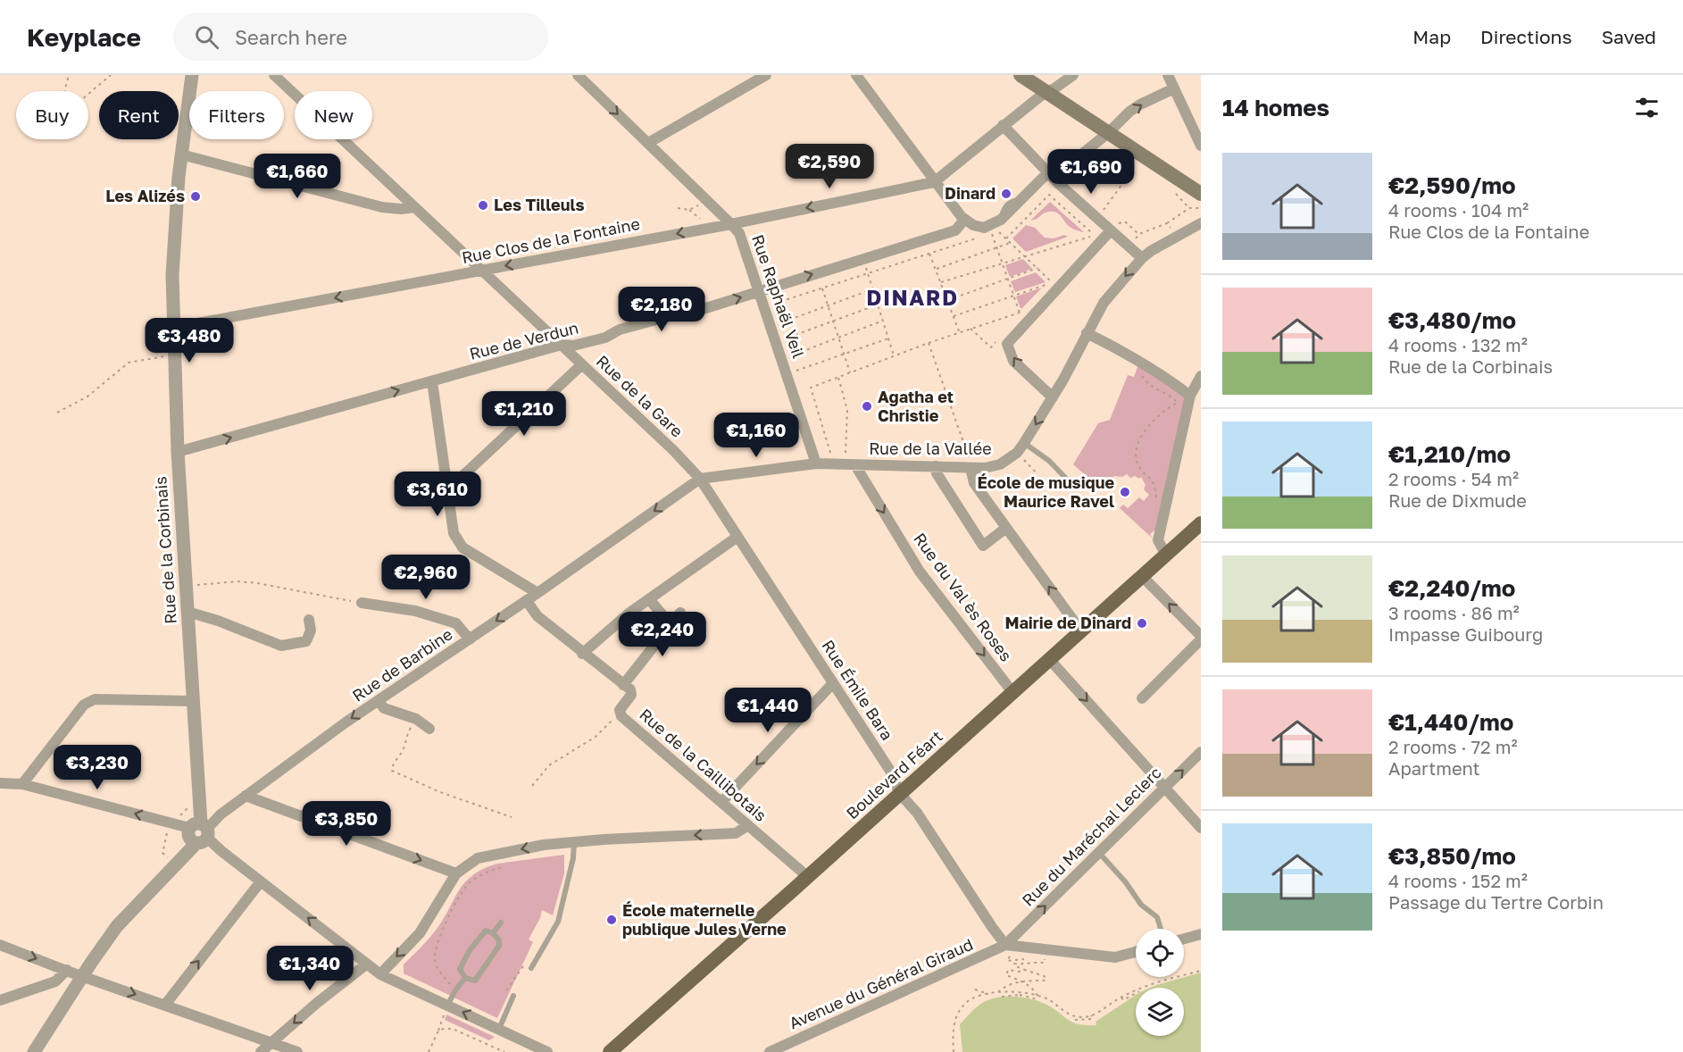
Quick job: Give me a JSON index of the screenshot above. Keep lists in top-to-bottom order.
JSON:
{
  "streets": {
    "main road": ["Boulevard Féart"],
    "street": [
      "Rue Clos de la Fontaine",
      "Rue Raphaël Veil",
      "Rue de Verdun",
      "Rue de la Gare",
      "Rue de la Vallée",
      "Rue de la Corbinais",
      "Rue du Val ès Roses",
      "Rue de Barbine",
      "Rue Émile Bara",
      "Rue de la Caillibotais",
      "Rue du Maréchal Leclerc",
      "Avenue du Général Giraud"
    ]
  },
  "crossings": [
    ["Rue Clos de la Fontaine", "Rue Raphaël Veil"],
    ["Rue Clos de la Fontaine", "Rue de la Gare"],
    ["Rue Clos de la Fontaine", "Rue de la Corbinais"],
    ["Rue Raphaël Veil", "Rue de Verdun"],
    ["Rue Raphaël Veil", "Rue de la Vallée"],
    ["Rue de Verdun", "Rue de la Gare"],
    ["Rue de Verdun", "Rue de la Corbinais"],
    ["Rue de la Gare", "Rue de la Vallée"],
    ["Rue de la Gare", "Rue de Barbine"],
    ["Rue de la Gare", "Rue Émile Bara"],
    ["Rue de la Vallée", "Rue du Val ès Roses"],
    ["Rue de la Vallée", "Rue de Barbine"],
    ["Rue de la Vallée", "Rue Émile Bara"],
    ["Rue de la Corbinais", "Rue de Barbine"],
    ["Rue du Val ès Roses", "Boulevard Féart"],
    ["Rue de Barbine", "Rue Émile Bara"],
    ["Rue Émile Bara", "Boulevard Féart"],
    ["Rue Émile Bara", "Rue du Maréchal Leclerc"],
    ["Rue Émile Bara", "Avenue du Général Giraud"],
    ["Rue de la Caillibotais", "Boulevard Féart"],
    ["Rue du Maréchal Leclerc", "Avenue du Général Giraud"]
  ],
  "one_way": ["Rue Clos de la Fontaine", "Rue de Verdun", "Rue du Maréchal Leclerc"],
  "districts": ["DINARD"],
  "places": [
    "Dinard",
    "Les Alizés",
    "Les Tilleuls",
    "Agatha et Christie",
    "École de musique Maurice Ravel",
    "Mairie de Dinard",
    "École maternelle publique Jules Verne"
  ],
  "page": {
    "header": "Keyplace",
    "search": "Search here",
    "nav": ["Map", "Directions", "Saved"],
    "heading": "14 homes",
    "chip": [
      "Buy",
      "Rent",
      "Filters",
      "New"
    ],
    "list": [
      {
        "name": "€2,590/mo",
        "note": "4 rooms · 104 m² · Rue Clos de la Fontaine"
      },
      {
        "name": "€3,480/mo",
        "note": "4 rooms · 132 m² · Rue de la Corbinais"
      },
      {
        "name": "€1,210/mo",
        "note": "2 rooms · 54 m² · Rue de Dixmude"
      },
      {
        "name": "€2,240/mo",
        "note": "3 rooms · 86 m² · Impasse Guibourg"
      },
      {
        "name": "€1,440/mo",
        "note": "2 rooms · 72 m² · Apartment"
      },
      {
        "name": "€3,850/mo",
        "note": "4 rooms · 152 m² · Passage du Tertre Corbin"
      }
    ],
    "price": [
      "€2,590",
      "€1,690",
      "€1,660",
      "€2,180",
      "€3,480",
      "€1,210",
      "€1,160",
      "€3,610",
      "€2,960",
      "€2,240",
      "€1,440",
      "€3,230",
      "€3,850",
      "€1,340"
    ]
  }
}
